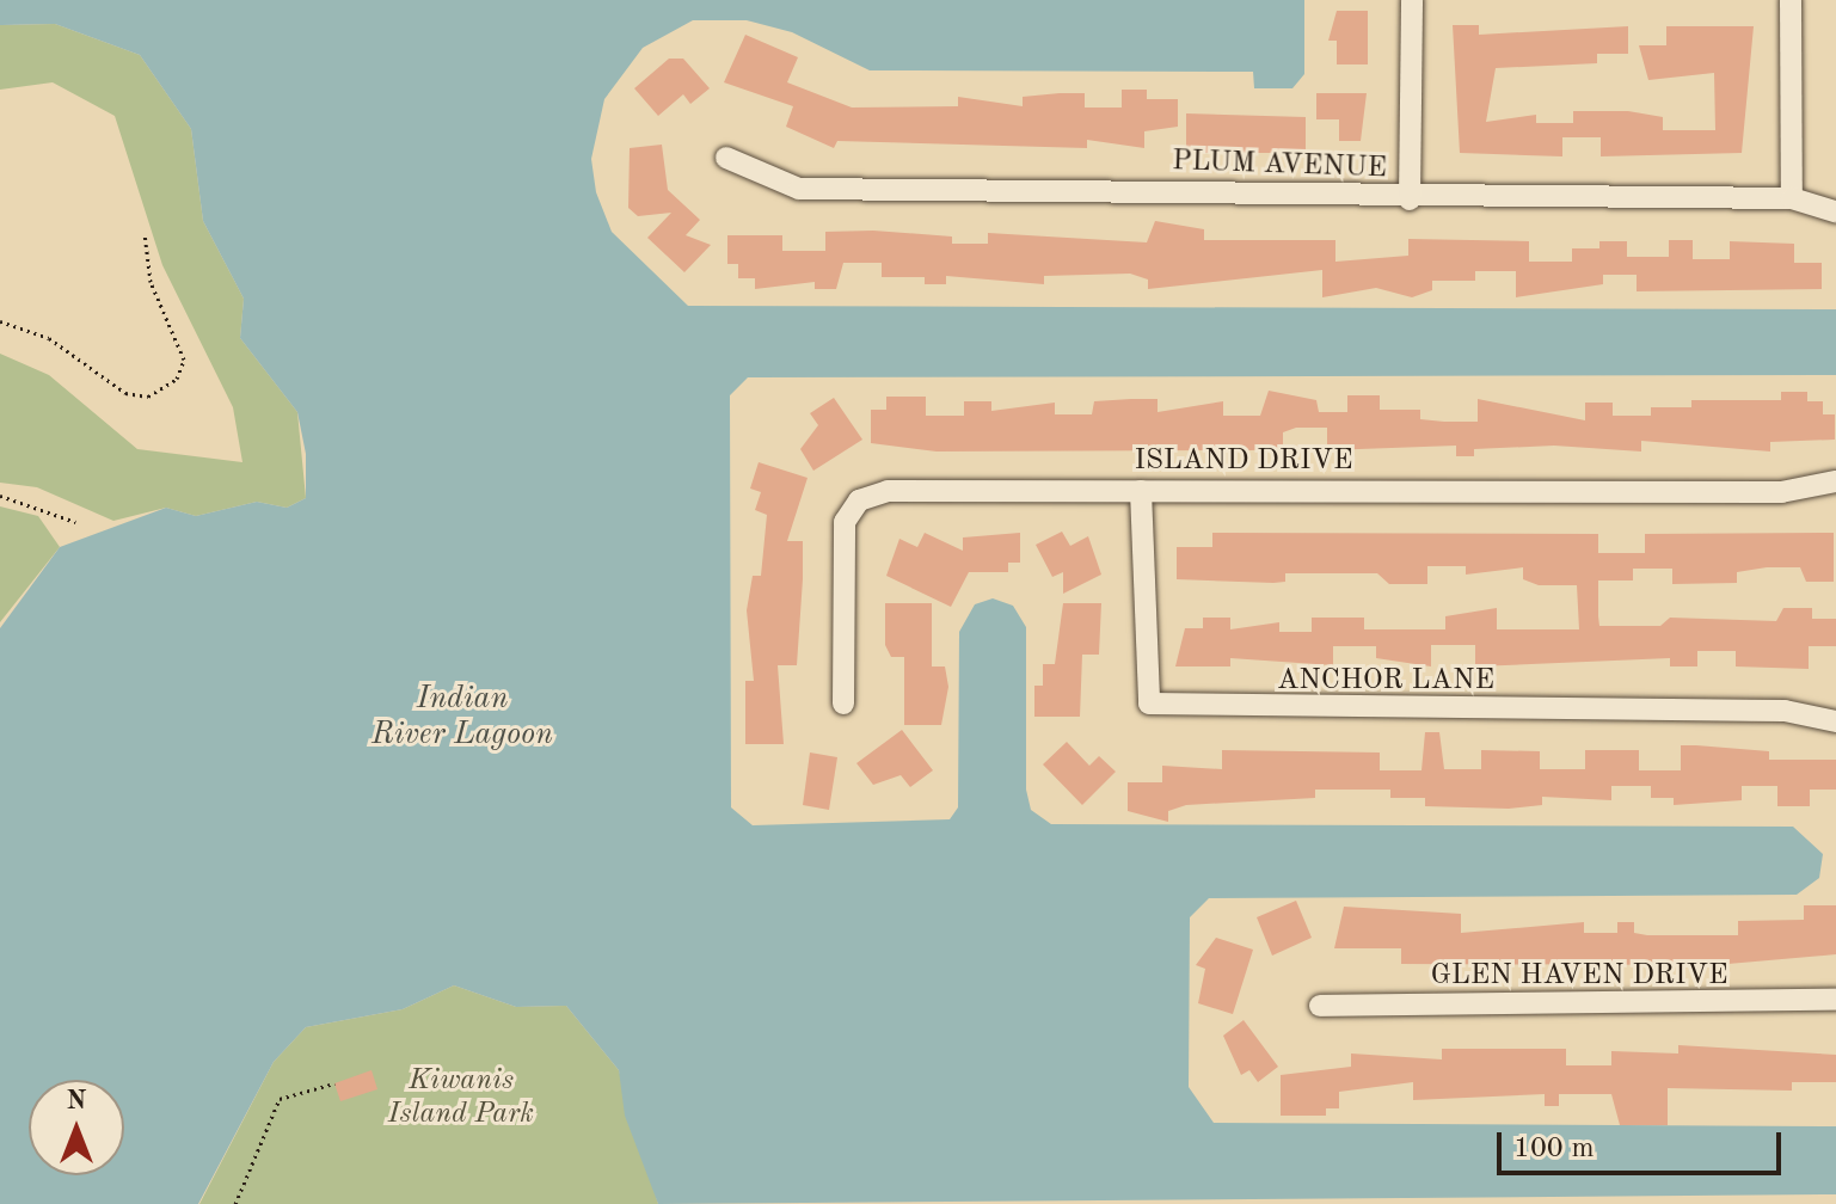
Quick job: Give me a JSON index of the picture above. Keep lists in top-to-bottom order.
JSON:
{
  "streets": {
    "street": [
      "PLUM AVENUE",
      "ISLAND DRIVE",
      "ANCHOR LANE",
      "GLEN HAVEN DRIVE"
    ]
  },
  "crossings": [
    ["ISLAND DRIVE", "ANCHOR LANE"]
  ],
  "water": ["Indian River Lagoon"],
  "parks": ["Kiwanis Island Park"],
  "scale_bar": "100 m",
  "north": "top"
}
